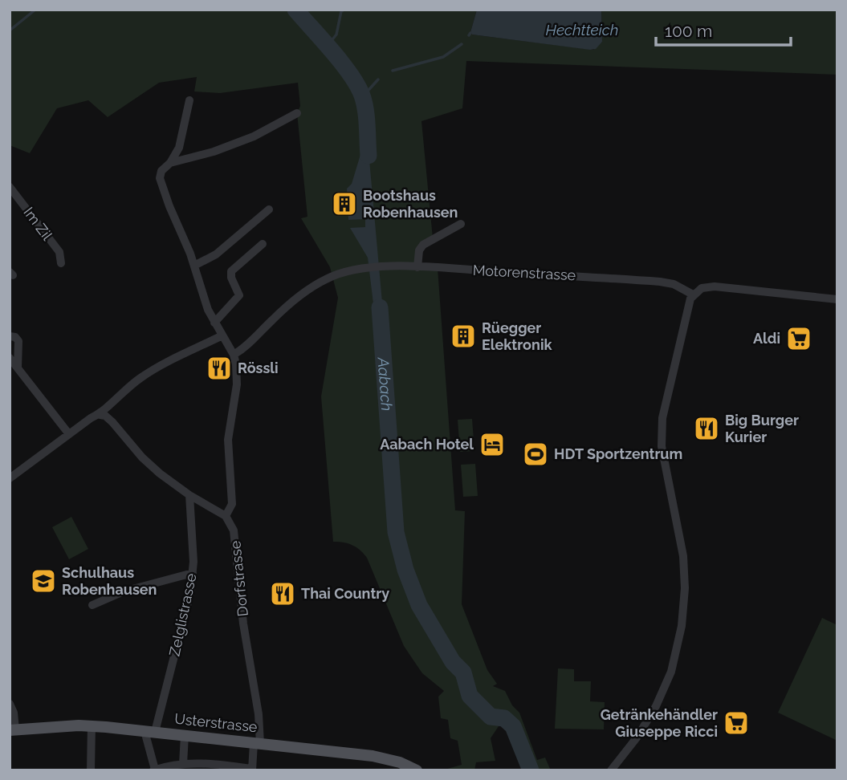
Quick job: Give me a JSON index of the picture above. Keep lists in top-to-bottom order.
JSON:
{
  "streets": {
    "main road": ["Usterstrasse"],
    "street": [
      "Im Zil",
      "Motorenstrasse",
      "Dorfstrasse",
      "Zelglistrasse"
    ]
  },
  "crossings": [
    ["Dorfstrasse", "Usterstrasse"],
    ["Zelglistrasse", "Usterstrasse"]
  ],
  "water": ["Hechtteich", "Aabach"],
  "places": {
    "building": ["Bootshaus Robenhausen", "Rüegger Elektronik"],
    "supermarket": ["Aldi", "Getränkehändler Giuseppe Ricci"],
    "restaurant": ["Rössli", "Big Burger Kurier", "Thai Country"],
    "hotel": ["Aabach Hotel"],
    "sports": ["HDT Sportzentrum"],
    "school or university": ["Schulhaus Robenhausen"]
  },
  "scale_bar": "100 m"
}
